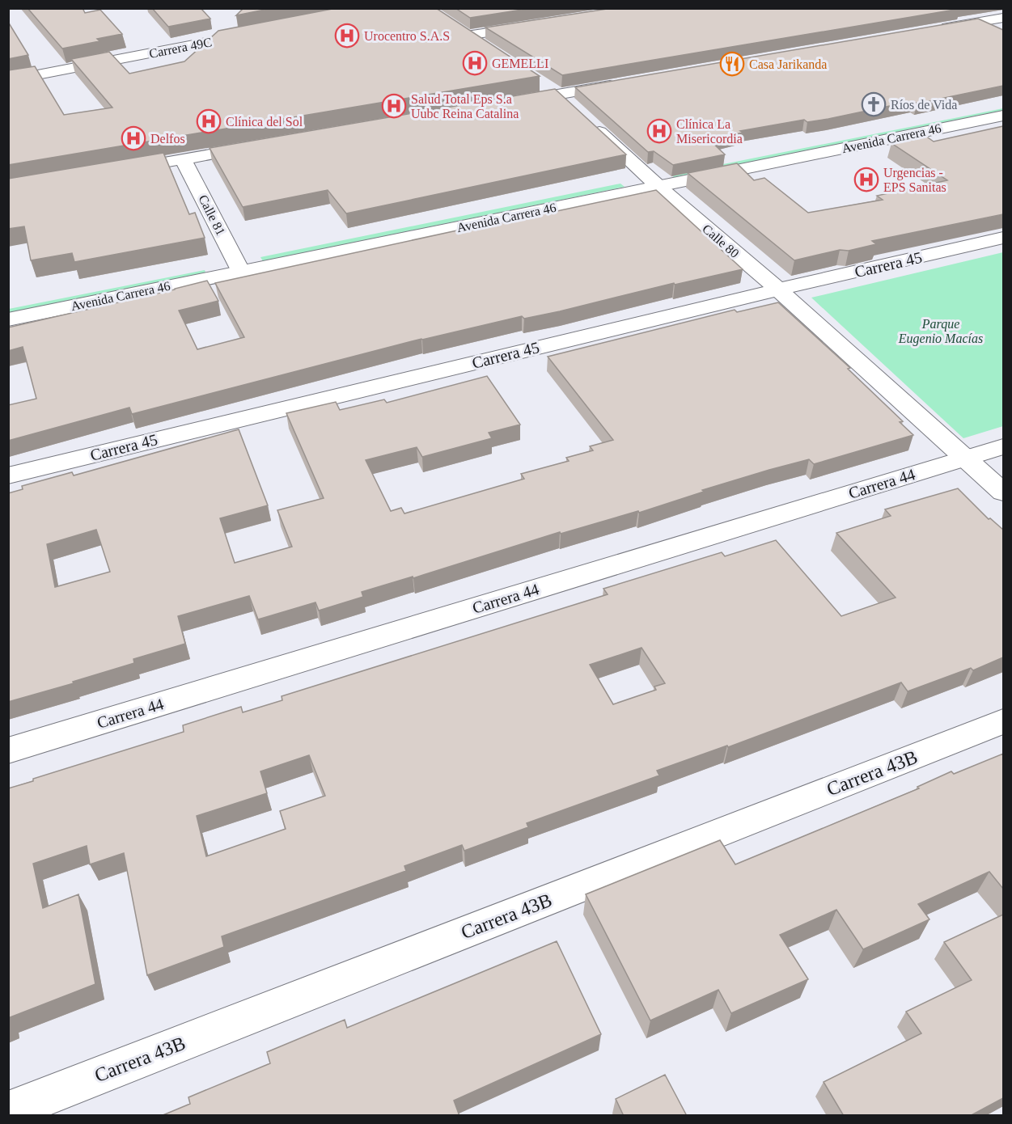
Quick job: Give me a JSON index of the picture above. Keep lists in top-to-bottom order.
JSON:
{
  "streets": {
    "street": [
      "Carrera 49C",
      "Avenida Carrera 46",
      "Calle 81",
      "Calle 80",
      "Carrera 45",
      "Carrera 44",
      "Carrera 43B"
    ]
  },
  "crossings": [
    ["Avenida Carrera 46", "Calle 81"],
    ["Avenida Carrera 46", "Calle 80"],
    ["Calle 80", "Carrera 45"],
    ["Calle 80", "Carrera 44"]
  ],
  "parks": ["Parque Eugenio Macías"],
  "places": {
    "hospital": [
      "Urocentro S.A.S",
      "GEMELLI",
      "Salud Total Eps S.a Uubc Reina Catalina",
      "Clínica del Sol",
      "Clínica La Misericordia",
      "Delfos",
      "Urgencias - EPS Sanitas"
    ],
    "restaurant": ["Casa Jarikanda"],
    "church": ["Ríos de Vida"]
  }
}
